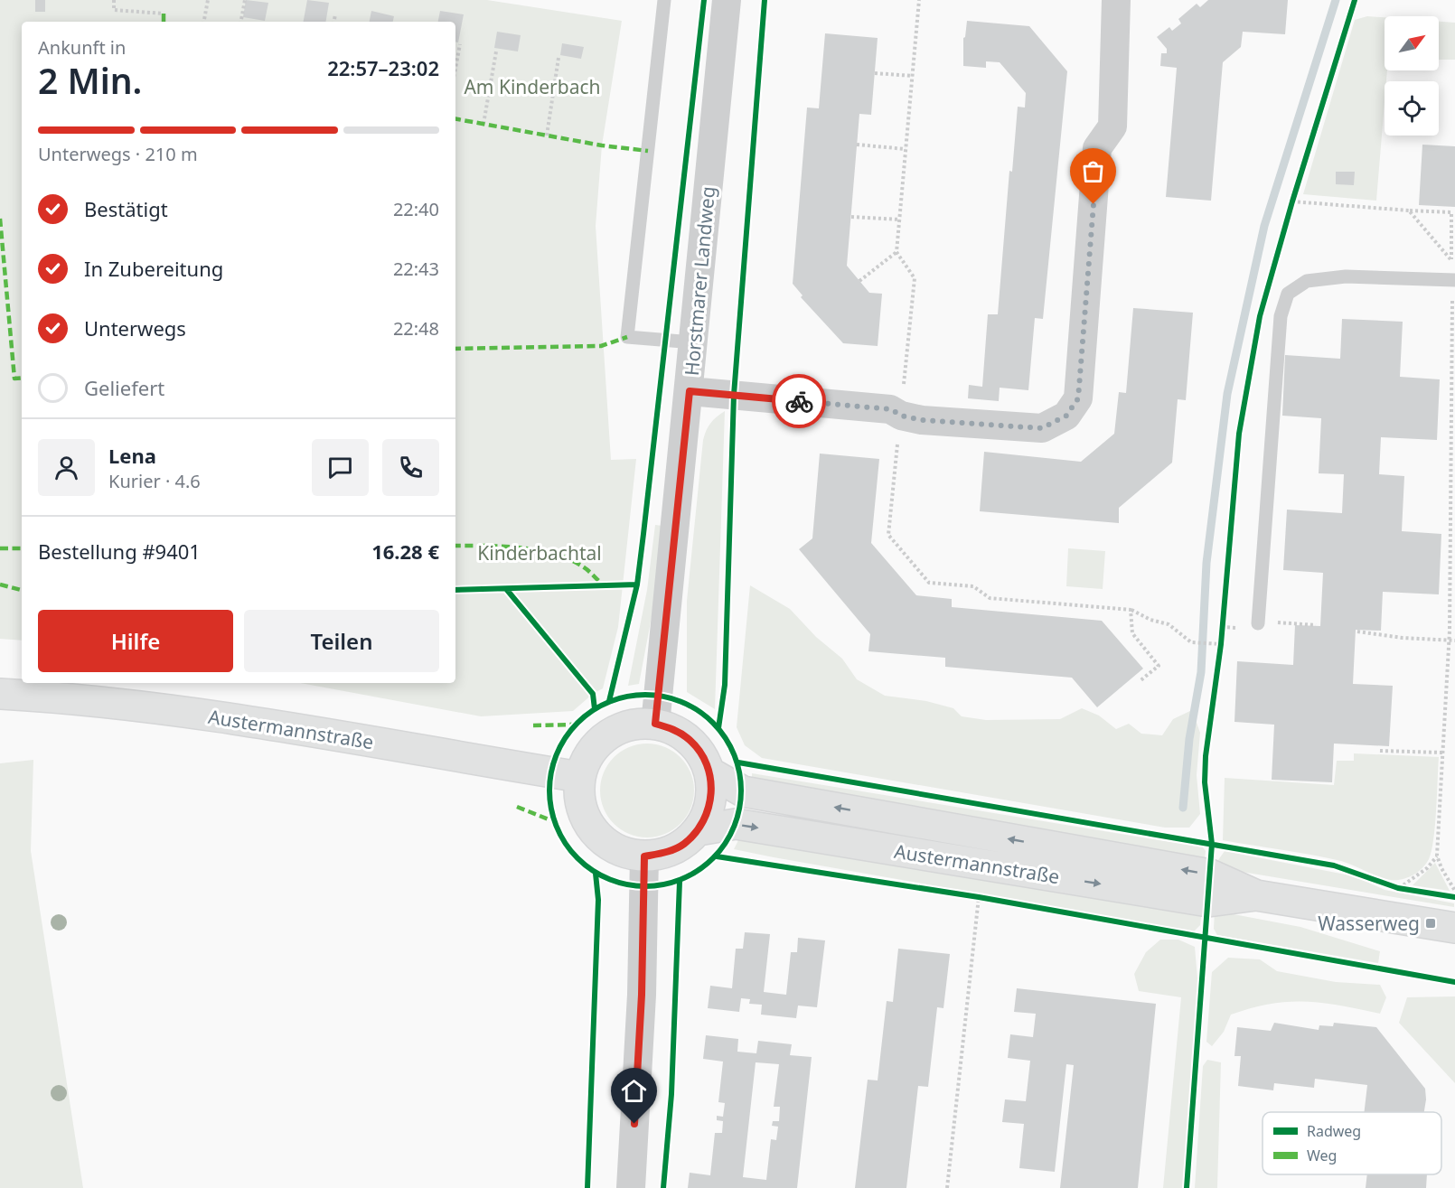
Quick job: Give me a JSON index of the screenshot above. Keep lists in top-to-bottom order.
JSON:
{
  "streets": {
    "main road": ["Austermannstraße"],
    "street": ["Horstmarer Landweg"]
  },
  "crossings": [
    ["Horstmarer Landweg", "Austermannstraße"]
  ],
  "parks": ["Am Kinderbach", "Kinderbachtal"],
  "places": {
    "transit": ["Wasserweg"]
  },
  "legend": ["Radweg", "Weg"],
  "north": "top right",
  "page": {
    "heading": ["2 Min.", "Ankunft in", "22:57–23:02"],
    "panel": [
      "Lena",
      "Kurier · 4.6",
      "Bestellung #9401",
      "16.28 €"
    ],
    "bar": "Unterwegs · 210 m",
    "list": [
      ["Bestätigt", "22:40"],
      ["In Zubereitung", "22:43"],
      ["Unterwegs", "22:48"],
      "Geliefert"
    ],
    "buttons": ["Hilfe", "Teilen"]
  }
}
